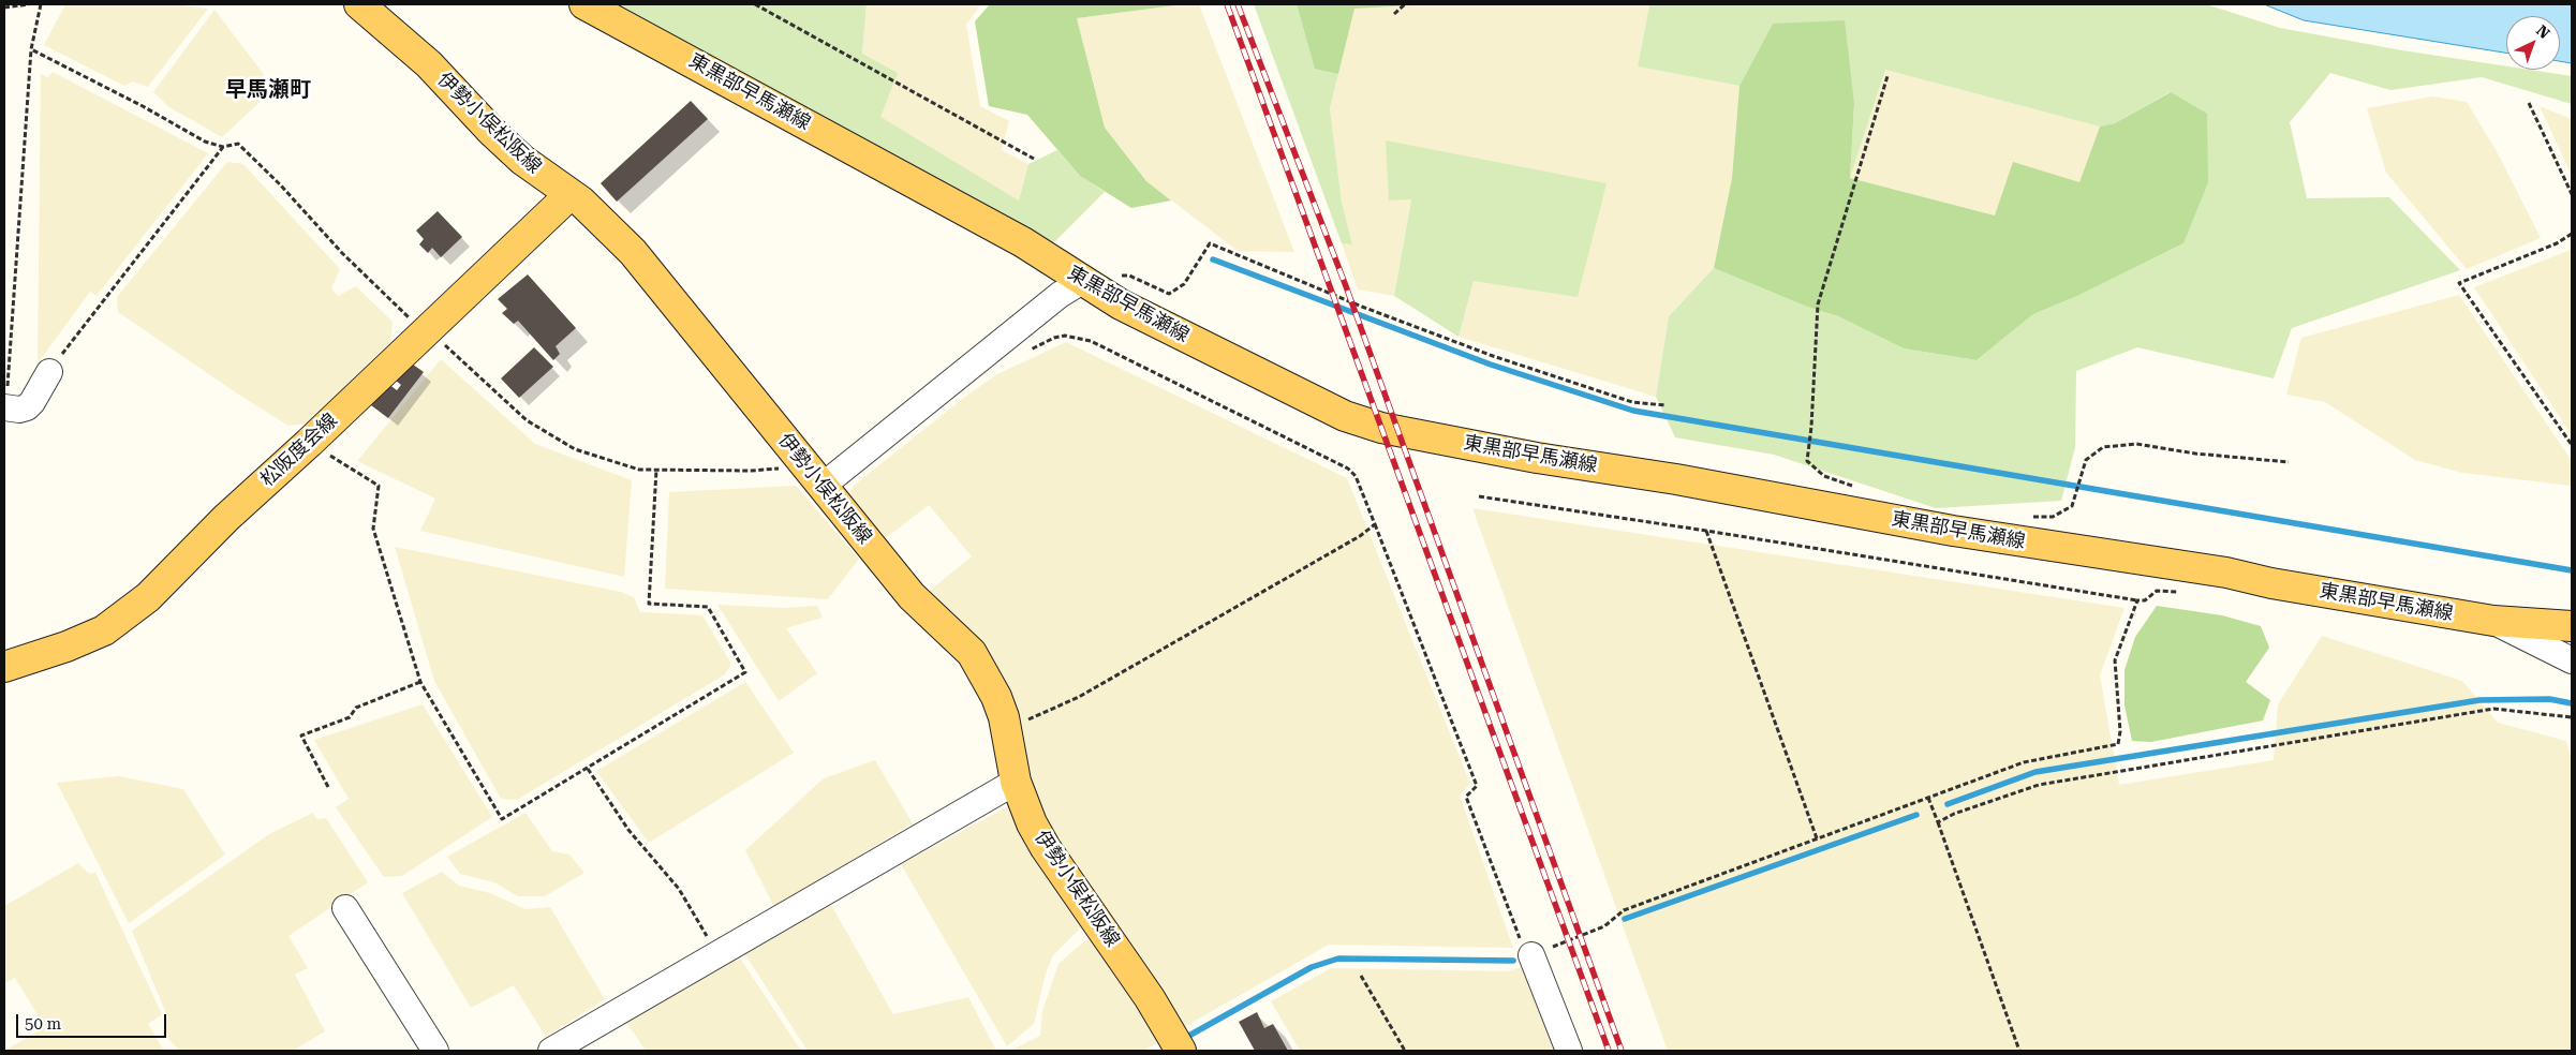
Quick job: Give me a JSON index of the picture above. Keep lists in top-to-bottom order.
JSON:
{
  "streets": {
    "main road": ["東黒部早馬瀬線", "伊勢小俣松阪線", "松阪度会線"]
  },
  "crossings": [
    ["伊勢小俣松阪線", "松阪度会線"]
  ],
  "districts": ["早馬瀬町"],
  "scale_bar": "50 m",
  "north": "top right"
}
